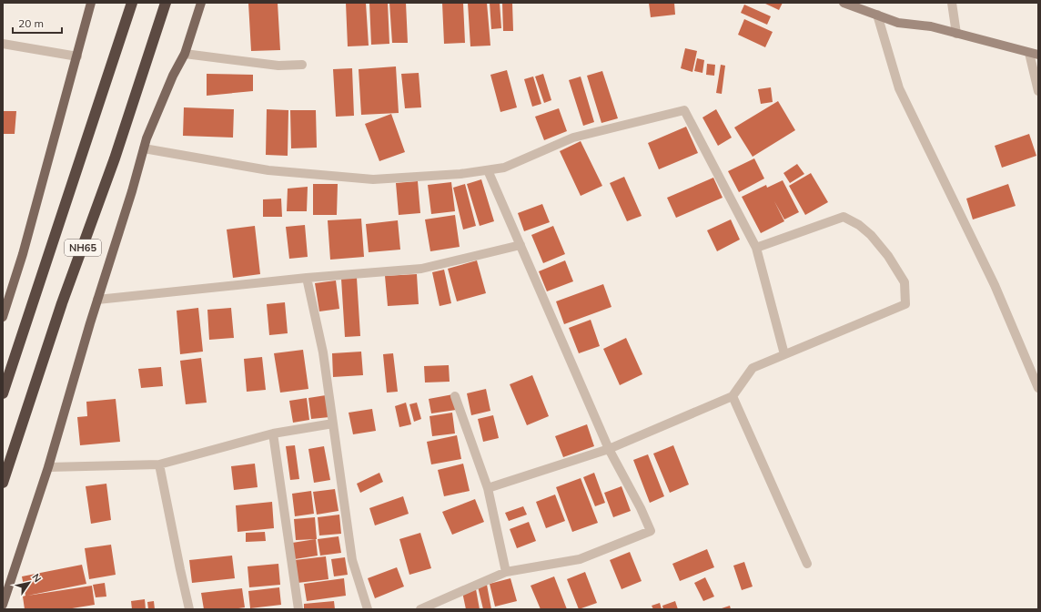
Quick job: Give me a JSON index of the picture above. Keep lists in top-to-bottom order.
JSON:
{
  "streets": {
    "highway": ["NH65"]
  },
  "scale_bar": "20 m",
  "north": "top right"
}
